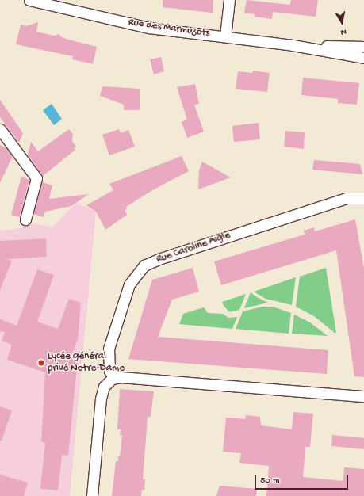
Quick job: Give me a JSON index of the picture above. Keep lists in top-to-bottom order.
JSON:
{
  "streets": {
    "street": ["Rue des Marmuzots", "Rue Caroline Aigle"]
  },
  "places": ["Lycée général privé Notre-Dame"],
  "scale_bar": "50 m",
  "north": "bottom"
}
